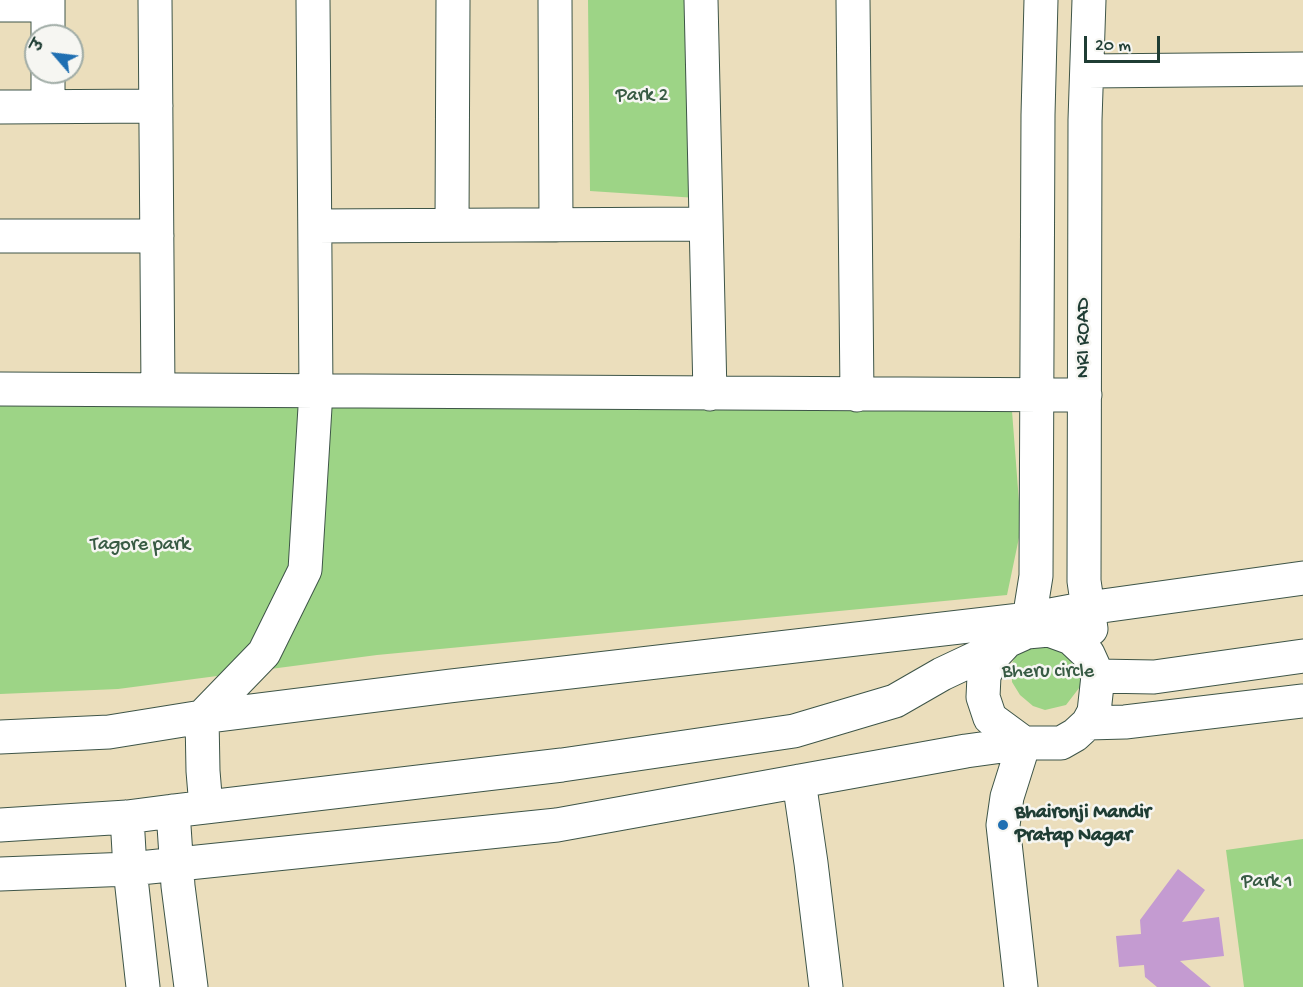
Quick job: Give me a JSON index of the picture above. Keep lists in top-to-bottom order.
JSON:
{
  "streets": {
    "street": ["NRI ROAD"]
  },
  "parks": [
    "Park 2",
    "Tagore park",
    "Bheru circle",
    "Park 1"
  ],
  "places": ["Bhaironji Mandir Pratap Nagar"],
  "scale_bar": "20 m",
  "north": "top left"
}
